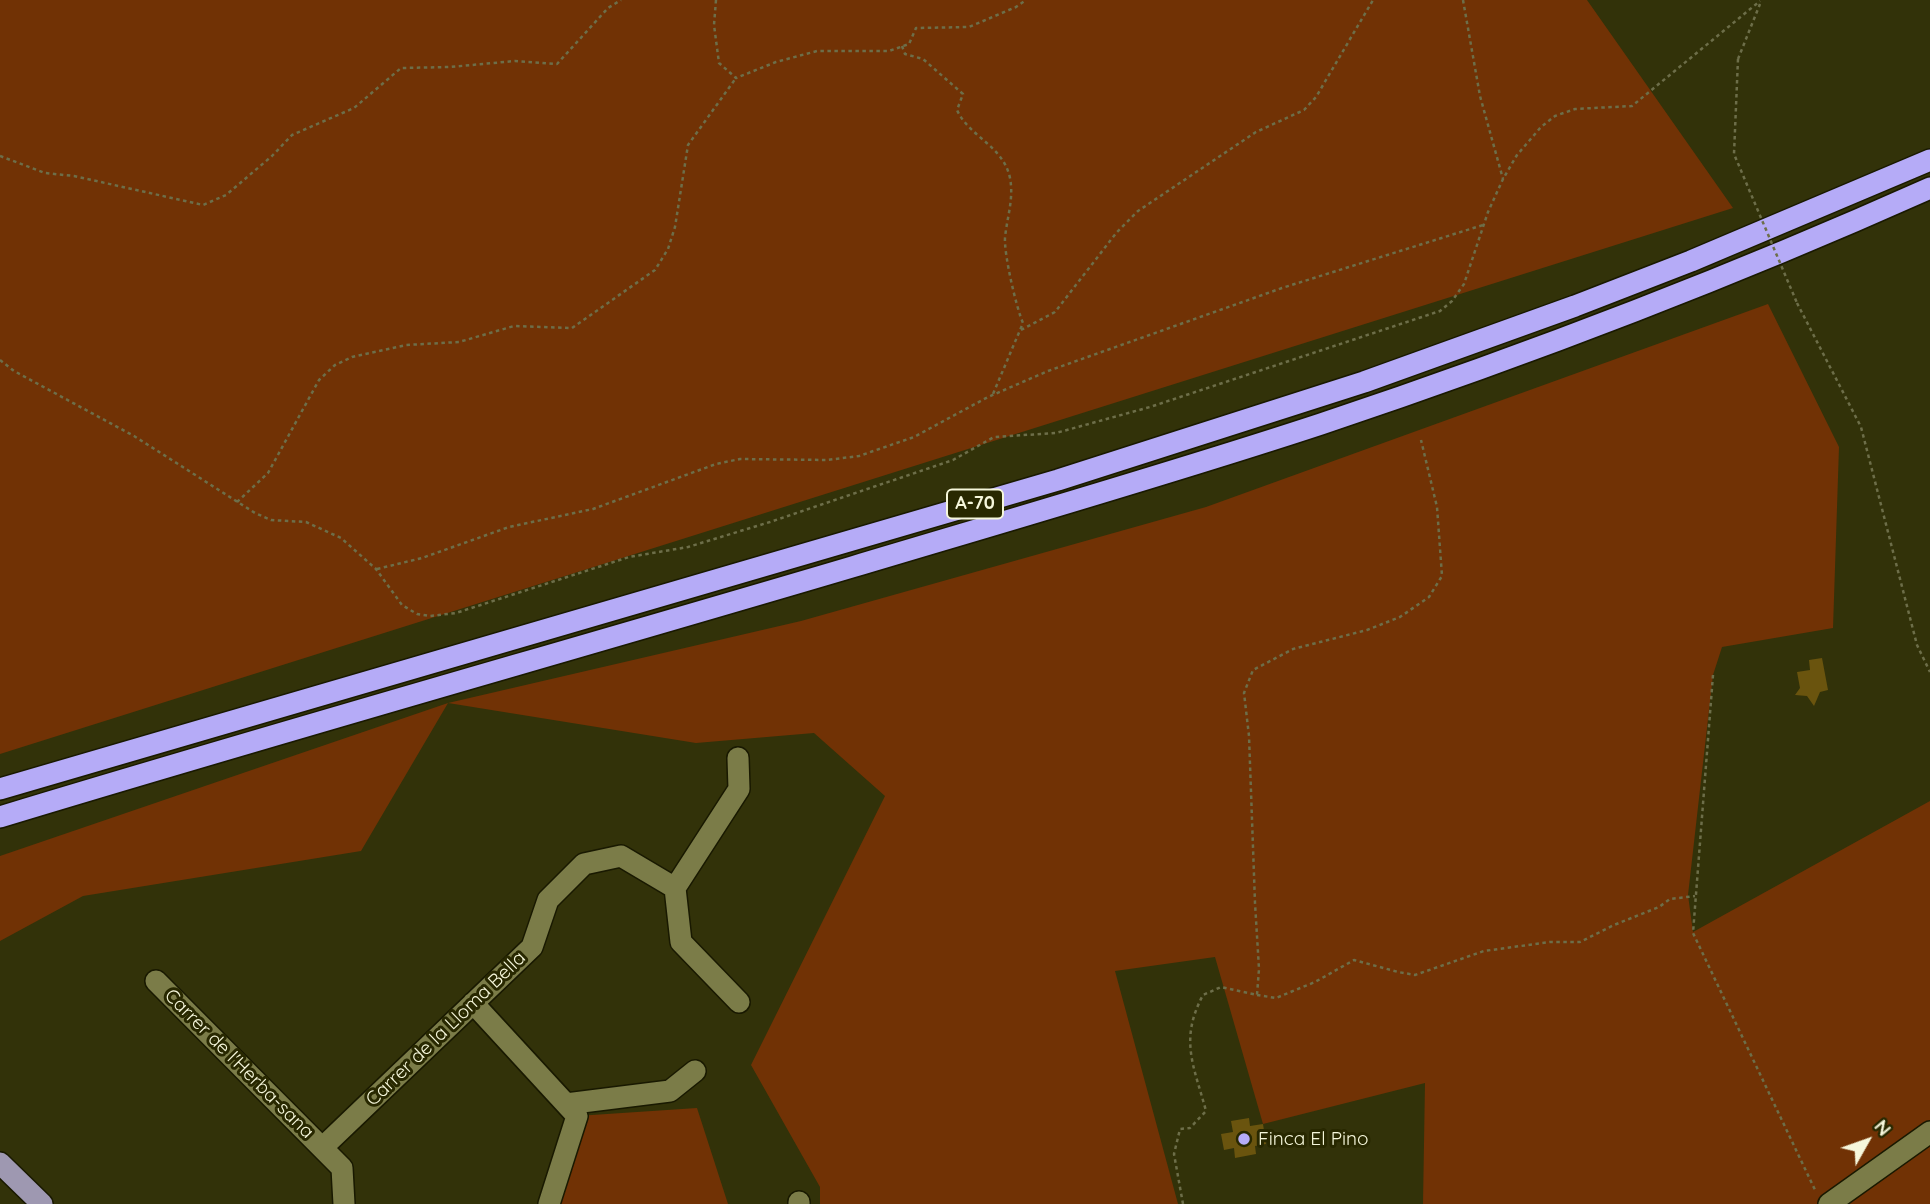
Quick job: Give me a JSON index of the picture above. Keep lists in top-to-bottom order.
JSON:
{
  "streets": {
    "highway": ["A-70"],
    "street": ["Carrer de la Lloma Bella", "Carrer de l'Herba-sana"]
  },
  "crossings": [
    ["Carrer de la Lloma Bella", "Carrer de l'Herba-sana"]
  ],
  "places": ["Finca El Pino"],
  "north": "top right"
}
